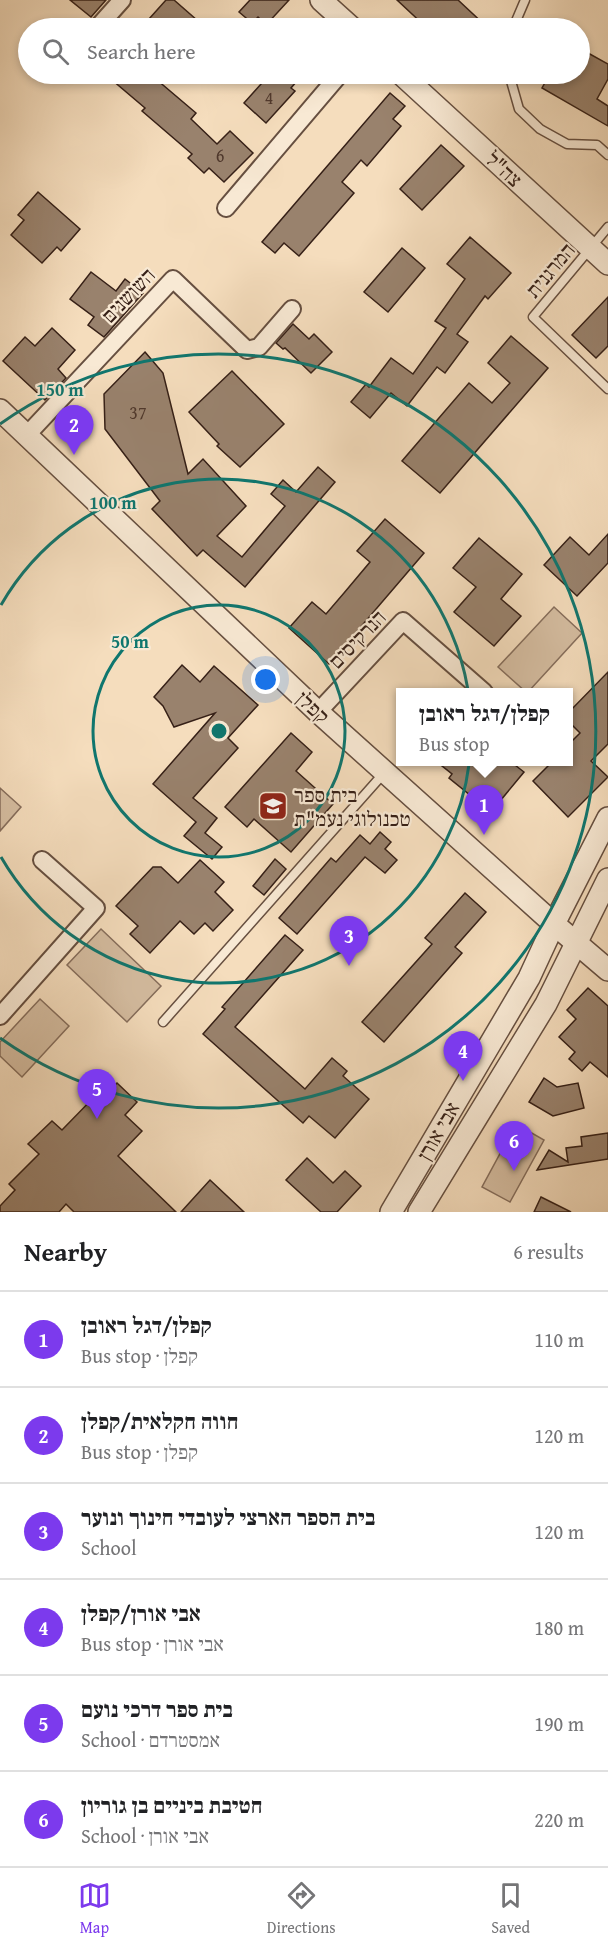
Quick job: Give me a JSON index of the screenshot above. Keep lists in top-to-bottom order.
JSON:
{
  "streets": {
    "street": [
      "צה\"ל",
      "השושנים",
      "הנרקיסים",
      "קפלן",
      "אבי אורן"
    ],
    "lane": ["המרגנית"]
  },
  "crossings": [
    ["צה\"ל", "המרגנית"],
    ["השושנים", "קפלן"],
    ["הנרקיסים", "קפלן"],
    ["קפלן", "אבי אורן"]
  ],
  "places": {
    "school or university": ["בית ספר טכנולוגי נעמ\"ת"]
  },
  "house_numbers": ["4", "6", "37"],
  "page": {
    "search": "Search here",
    "pins": [
      "2",
      "1",
      "3",
      "4",
      "5",
      "6"
    ],
    "popup": ["קפלן/דגל ראובן", "Bus stop"],
    "heading": ["Nearby", "6 results"],
    "list": [
      {
        "mark": "1",
        "name": "קפלן/דגל ראובן",
        "note": "Bus stop · קפלן",
        "value": "110 m"
      },
      {
        "mark": "2",
        "name": "חווה חקלאית/קפלן",
        "note": "Bus stop · קפלן",
        "value": "120 m"
      },
      {
        "mark": "3",
        "name": "בית הספר הארצי לעובדי חינוך ונוער",
        "note": "School",
        "value": "120 m"
      },
      {
        "mark": "4",
        "name": "אבי אורן/קפלן",
        "note": "Bus stop · אבי אורן",
        "value": "180 m"
      },
      {
        "mark": "5",
        "name": "בית ספר דרכי נועם",
        "note": "School · אמסטרדם",
        "value": "190 m"
      },
      {
        "mark": "6",
        "name": "חטיבת ביניים בן גוריון",
        "note": "School · אבי אורן",
        "value": "220 m"
      }
    ],
    "nav": ["Map", "Directions", "Saved"]
  },
  "rings": ["150 m", "100 m", "50 m"]
}
